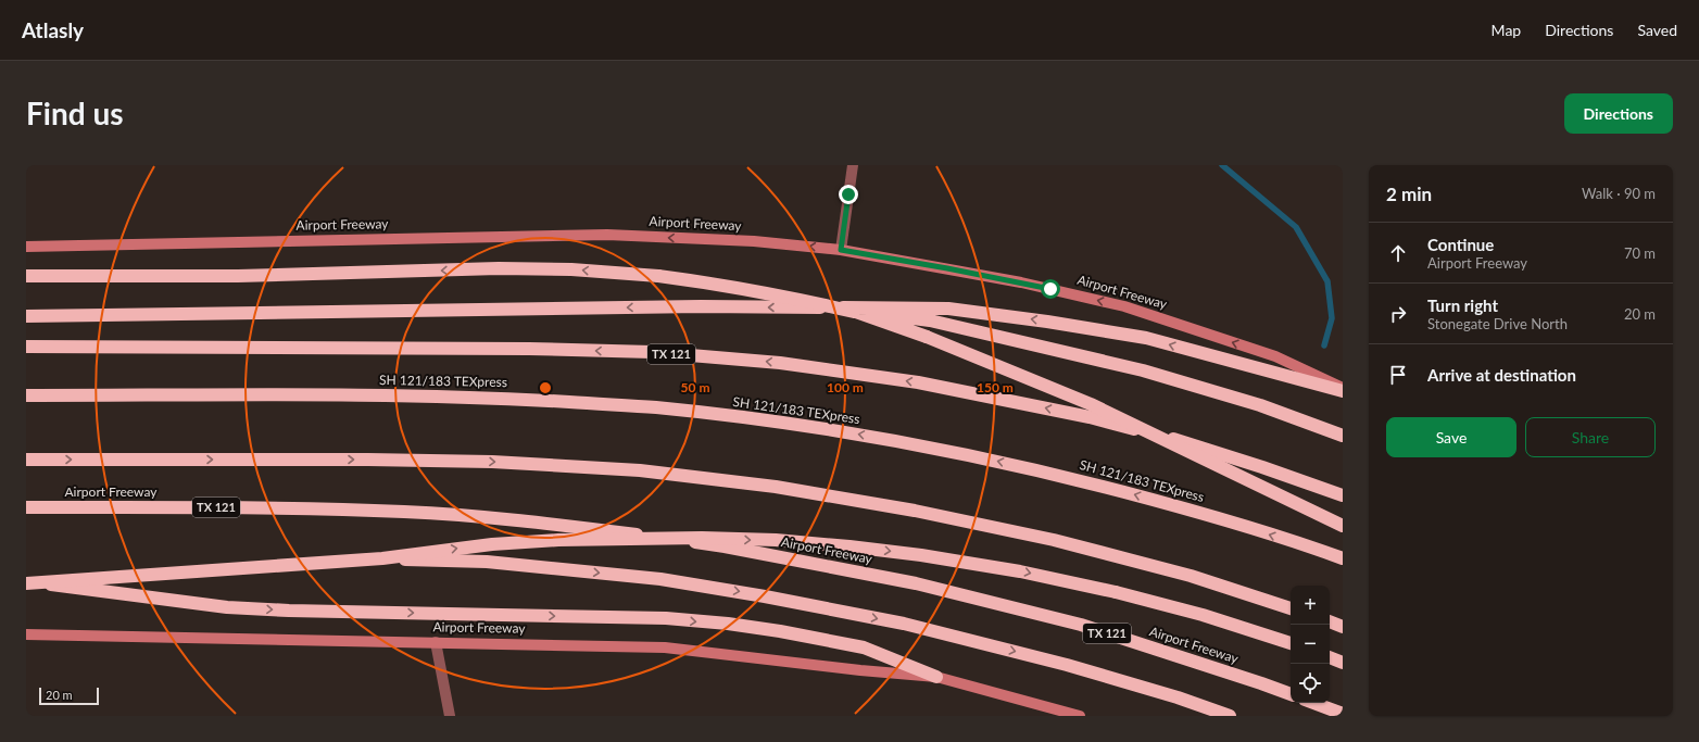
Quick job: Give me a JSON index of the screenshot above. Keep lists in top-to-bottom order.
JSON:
{
  "streets": {
    "highway": ["Airport Freeway", "TX 121", "SH 121/183 TEXpress"]
  },
  "one_way": ["Airport Freeway"],
  "scale_bar": "20 m",
  "page": {
    "header": "Atlasly",
    "nav": ["Map", "Directions", "Saved"],
    "buttons": [
      "Directions",
      ["Save", "Share"]
    ],
    "title": "Find us",
    "heading": ["2 min", "Walk · 90 m"],
    "list": [
      ["Continue", "Airport Freeway", "70 m"],
      ["Turn right", "Stonegate Drive North", "20 m"],
      "Arrive at destination"
    ],
    "map_buttons": ["+", "−"],
    "scale": "20 m"
  },
  "rings": ["50 m", "100 m", "150 m"]
}
